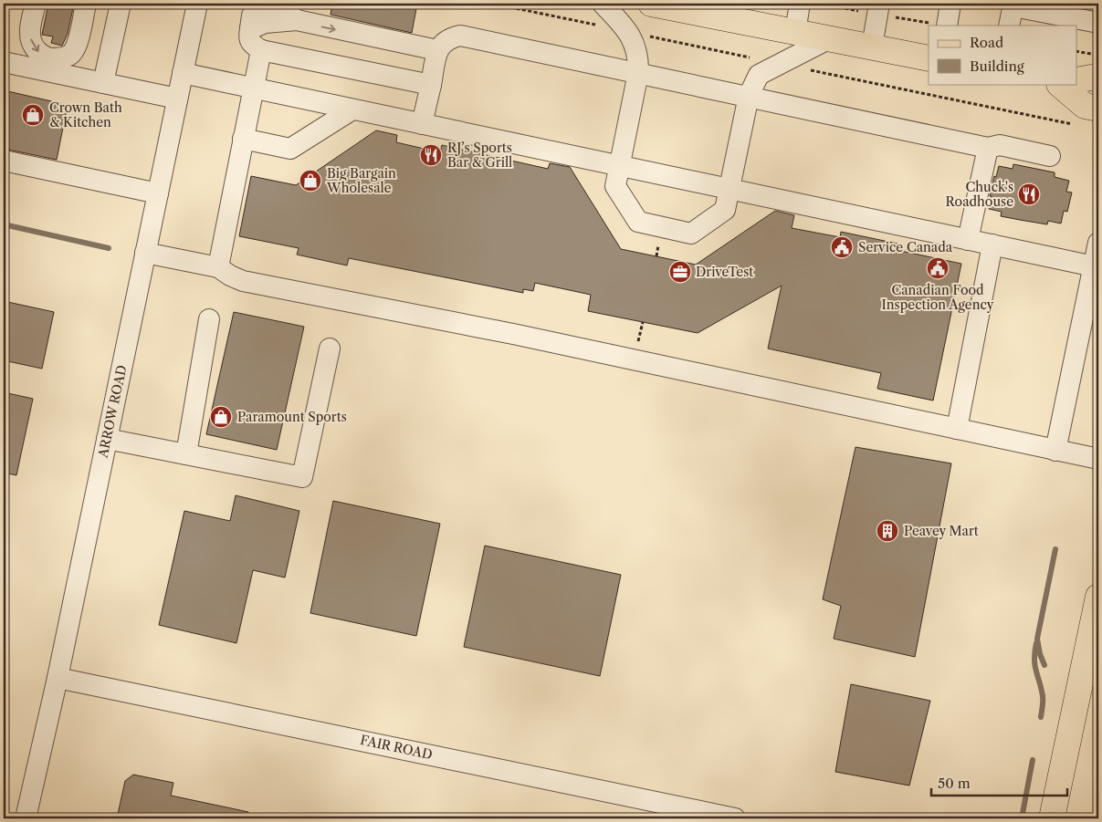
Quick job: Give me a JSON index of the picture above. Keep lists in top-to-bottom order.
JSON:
{
  "streets": {
    "street": ["ARROW ROAD", "FAIR ROAD"]
  },
  "crossings": [
    ["ARROW ROAD", "FAIR ROAD"]
  ],
  "places": {
    "shop": ["Crown Bath & Kitchen", "Big Bargain Wholesale", "Paramount Sports"],
    "restaurant": ["RJ’s Sports Bar & Grill", "Chuck's Roadhouse"],
    "public building": ["Service Canada", "Canadian Food Inspection Agency"],
    "office": ["DriveTest"],
    "building": ["Peavey Mart"]
  },
  "legend": ["Road", "Building"],
  "scale_bar": "50 m"
}
